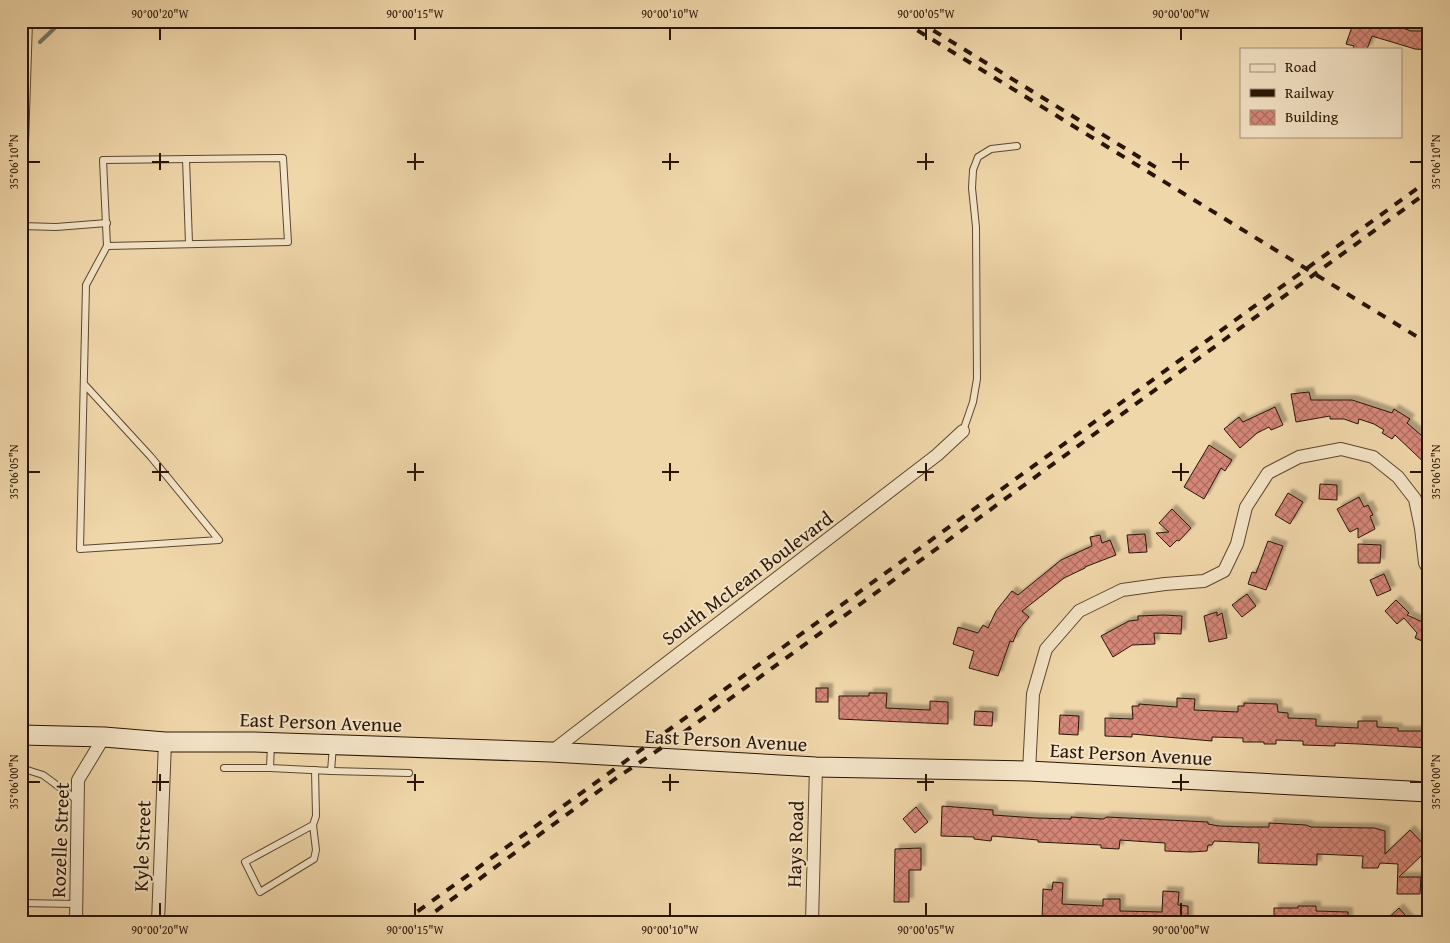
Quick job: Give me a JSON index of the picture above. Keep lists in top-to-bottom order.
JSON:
{
  "streets": {
    "main road": ["East Person Avenue"],
    "street": [
      "South McLean Boulevard",
      "Rozelle Street",
      "Hays Road",
      "Kyle Street"
    ]
  },
  "crossings": [
    ["South McLean Boulevard", "East Person Avenue"],
    ["East Person Avenue", "Rozelle Street"],
    ["East Person Avenue", "Hays Road"],
    ["East Person Avenue", "Kyle Street"]
  ],
  "legend": ["Road", "Railway", "Building"],
  "coordinates": [
    "90°00'20\"W",
    "90°00'15\"W",
    "90°00'10\"W",
    "90°00'05\"W",
    "90°00'00\"W",
    "35°06'10\"N",
    "35°06'05\"N",
    "35°06'00\"N"
  ]
}
